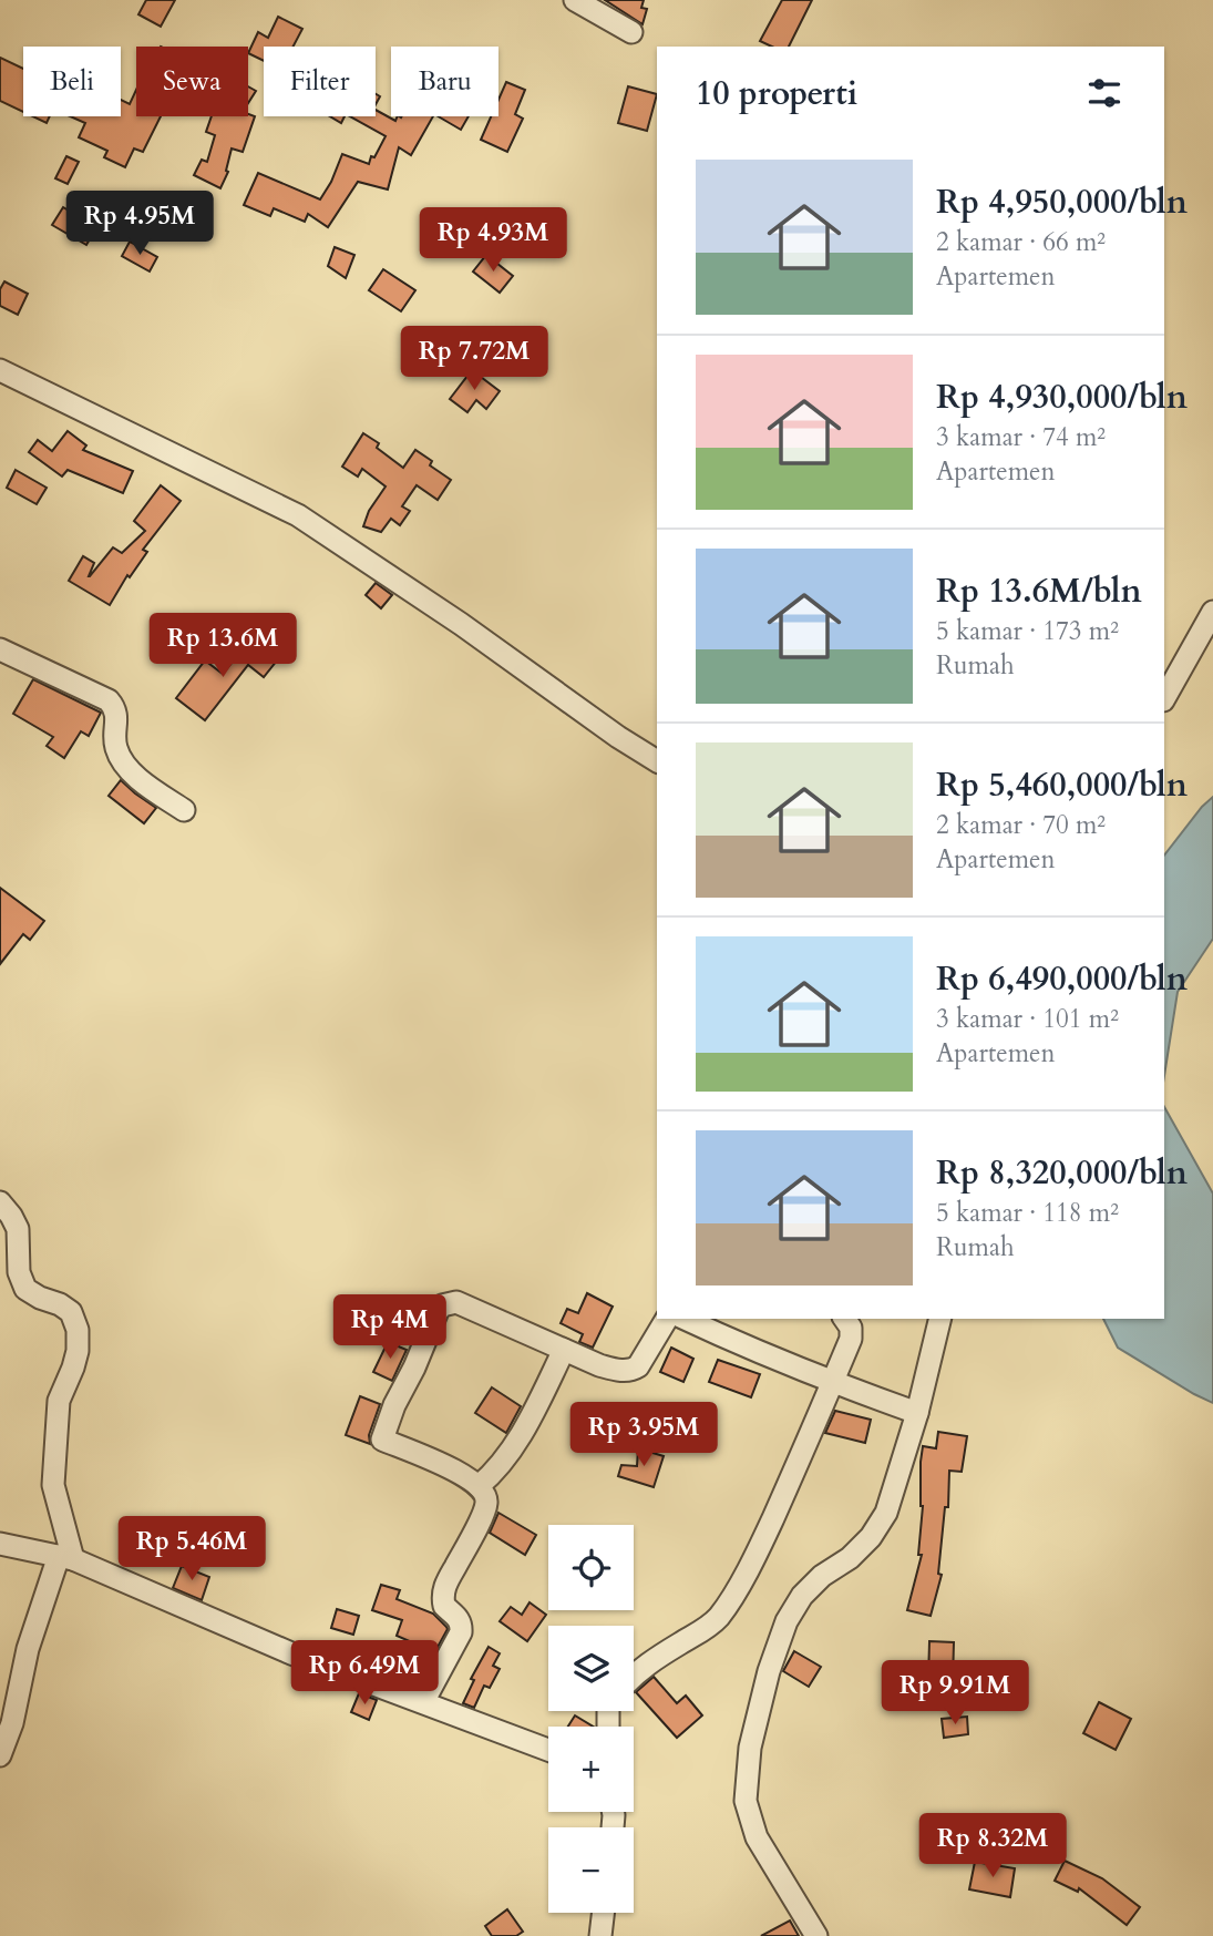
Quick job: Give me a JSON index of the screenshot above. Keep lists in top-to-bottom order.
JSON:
{
  "page": {
    "chip": [
      "Beli",
      "Sewa",
      "Filter",
      "Baru"
    ],
    "heading": "10 properti",
    "list": [
      {
        "name": "Rp 4,950,000/bln",
        "note": "2 kamar · 66 m² · Apartemen"
      },
      {
        "name": "Rp 4,930,000/bln",
        "note": "3 kamar · 74 m² · Apartemen"
      },
      {
        "name": "Rp 13.6M/bln",
        "note": "5 kamar · 173 m² · Rumah"
      },
      {
        "name": "Rp 5,460,000/bln",
        "note": "2 kamar · 70 m² · Apartemen"
      },
      {
        "name": "Rp 6,490,000/bln",
        "note": "3 kamar · 101 m² · Apartemen"
      },
      {
        "name": "Rp 8,320,000/bln",
        "note": "5 kamar · 118 m² · Rumah"
      }
    ],
    "price": [
      "Rp 4.95M",
      "Rp 4.93M",
      "Rp 7.72M",
      "Rp 13.6M",
      "Rp 4M",
      "Rp 3.95M",
      "Rp 5.46M",
      "Rp 6.49M",
      "Rp 9.91M",
      "Rp 8.32M"
    ],
    "map_buttons": ["+", "−"]
  }
}
